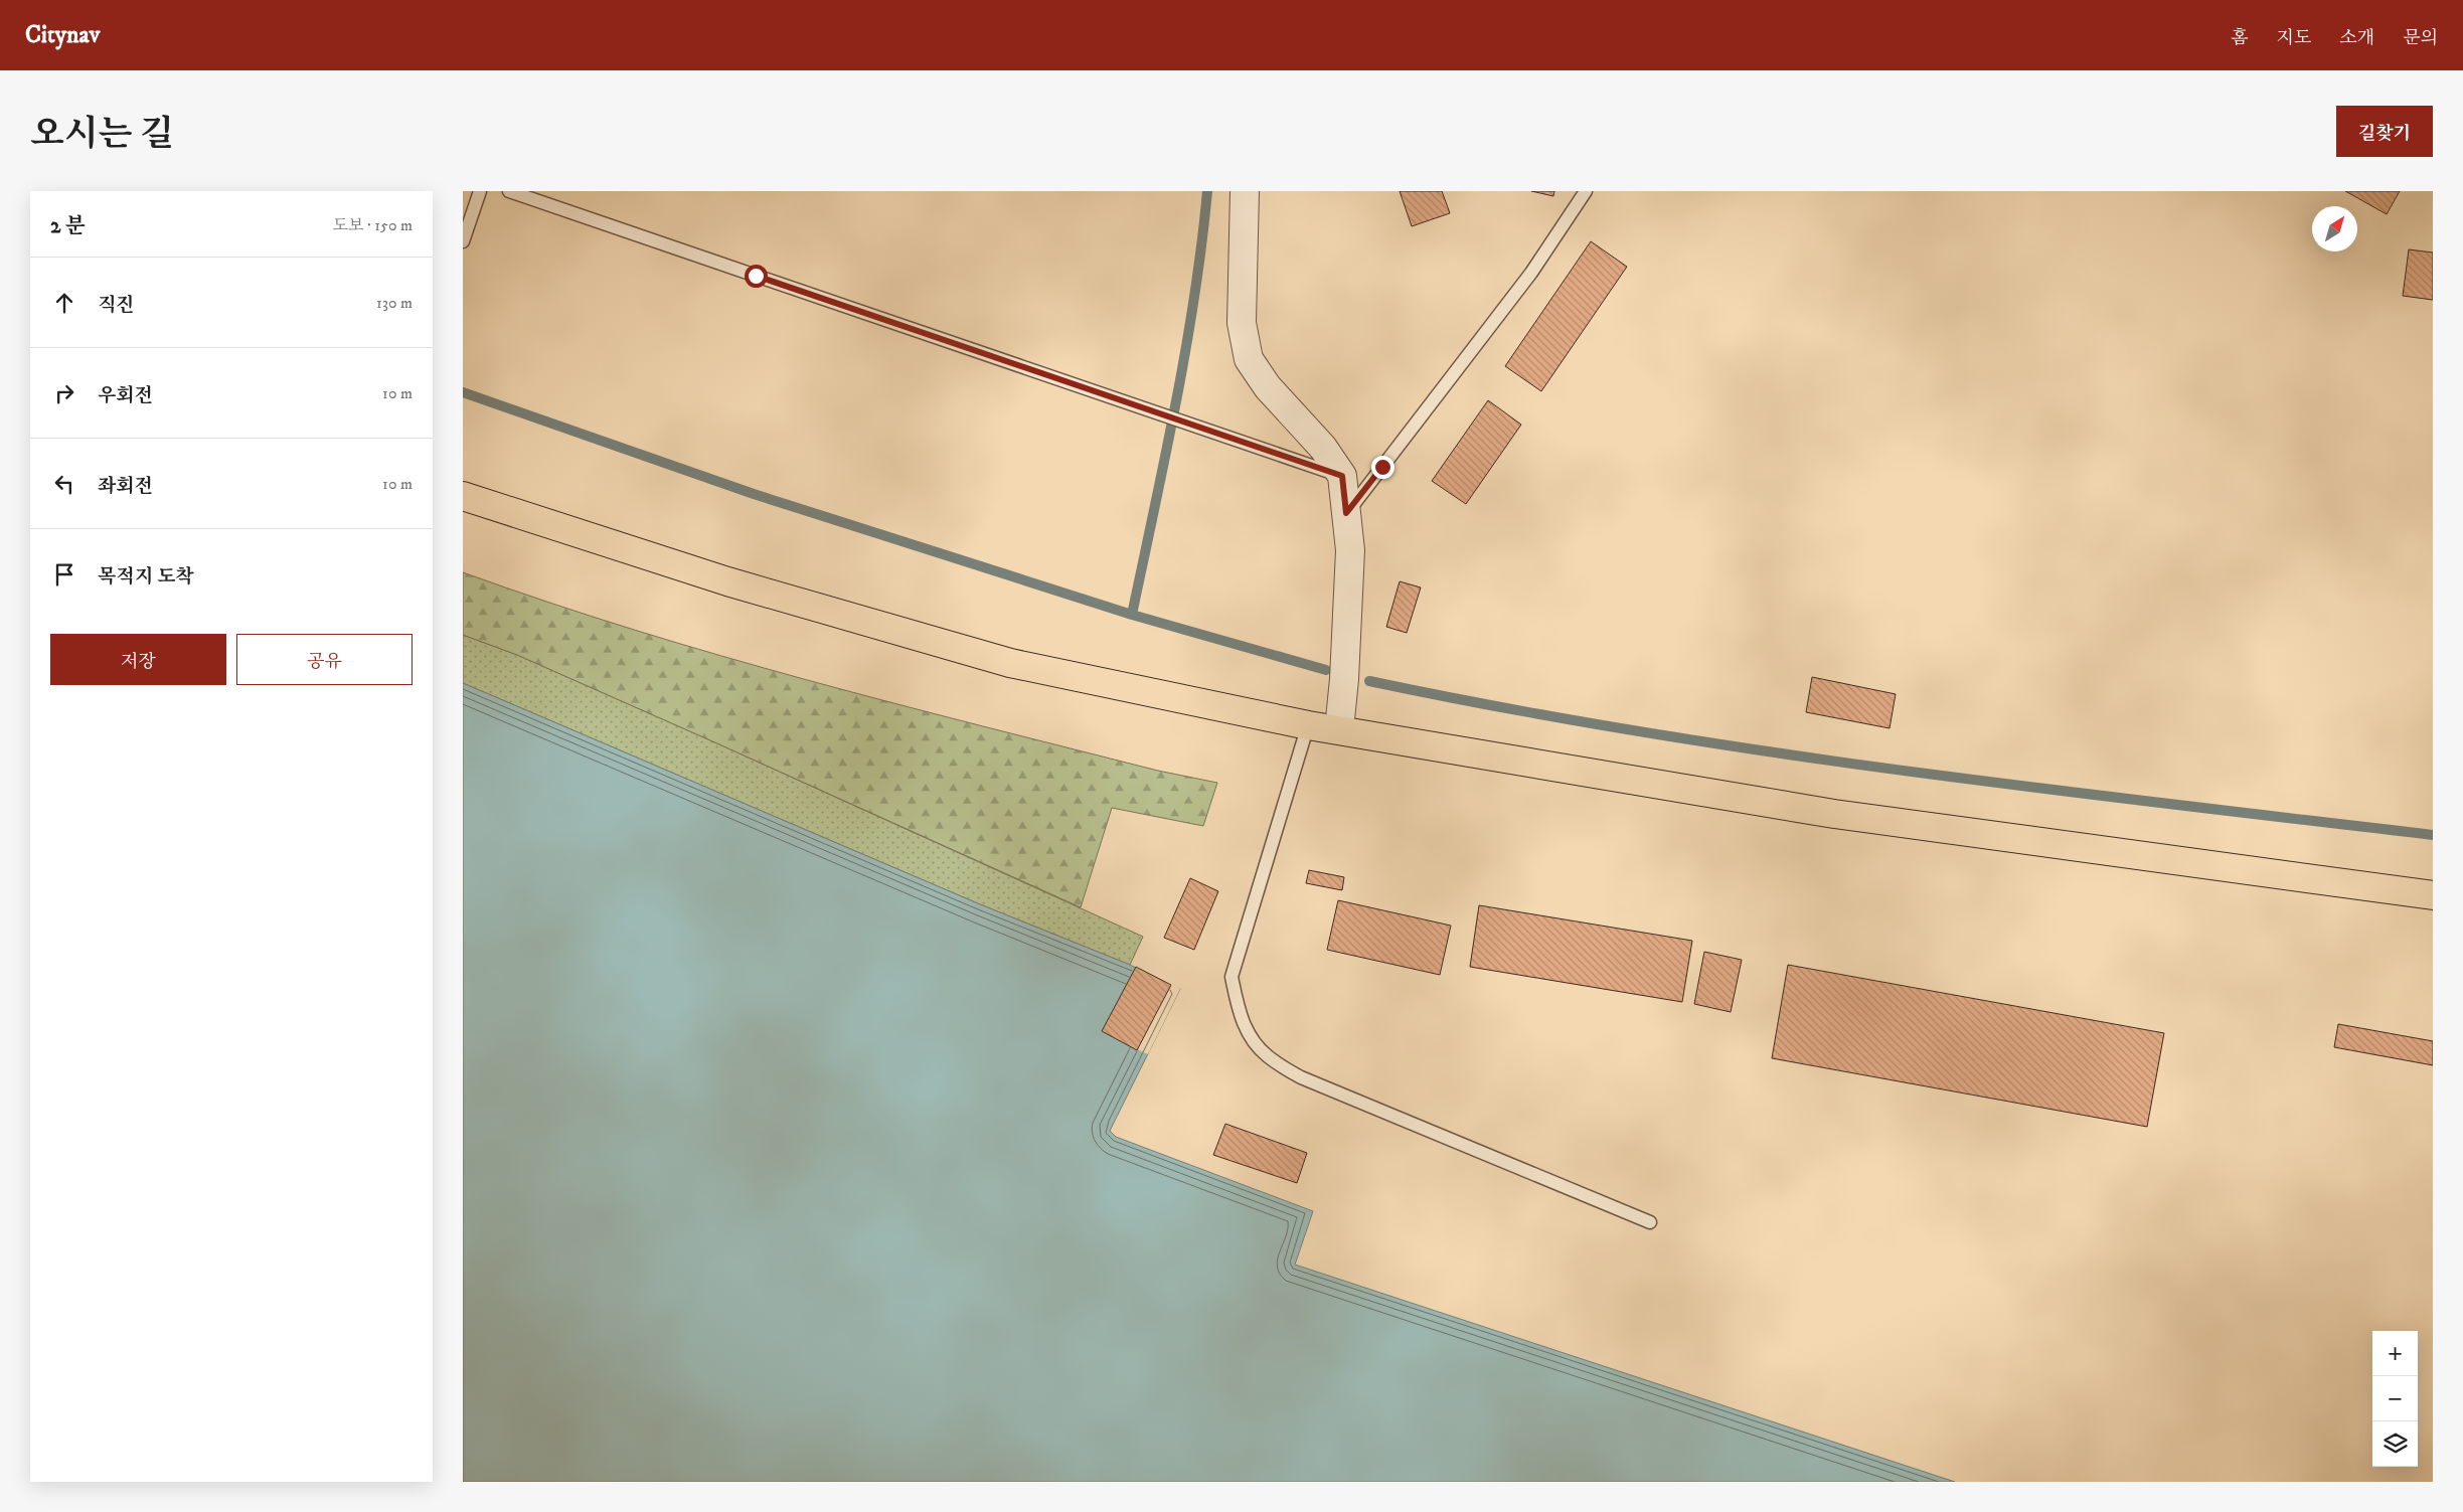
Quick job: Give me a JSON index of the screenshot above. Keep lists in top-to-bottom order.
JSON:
{
  "north": "top right",
  "page": {
    "header": "Citynav",
    "nav": [
      "홈",
      "지도",
      "소개",
      "문의"
    ],
    "title": "오시는 길",
    "buttons": [
      "길찾기",
      ["저장", "공유"]
    ],
    "heading": ["2 분", "도보 · 150 m"],
    "list": [
      ["직진", "130 m"],
      ["우회전", "10 m"],
      ["좌회전", "10 m"],
      "목적지 도착"
    ],
    "map_buttons": ["+", "−"]
  }
}
